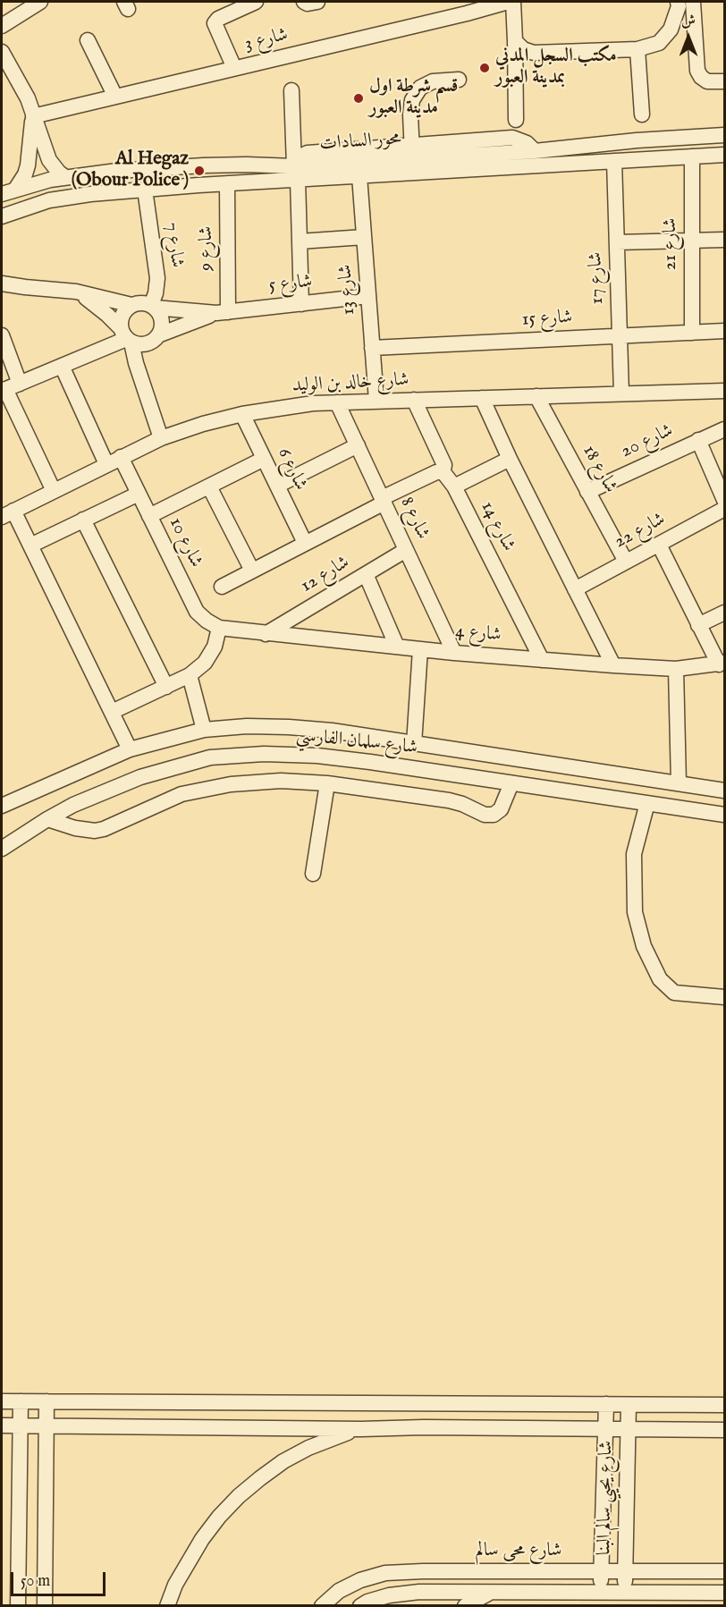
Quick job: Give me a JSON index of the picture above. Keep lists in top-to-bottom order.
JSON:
{
  "streets": {
    "street": [
      "شارع 3",
      "محور السادات",
      "شارع 21",
      "شارع 7",
      "شارع 9",
      "شارع 17",
      "شارع 5",
      "شارع 13",
      "شارع 15",
      "شارع خالد بن الوليد",
      "شارع 20",
      "شارع 6",
      "شارع 18",
      "شارع 8",
      "شارع 14",
      "شارع 22",
      "شارع 10",
      "شارع 12",
      "شارع 4",
      "شارع سلمان الفارسي",
      "شارع يحيي سالم البنا",
      "شارع محى سالم"
    ]
  },
  "crossings": [
    ["محور السادات", "شارع 21"],
    ["محور السادات", "شارع 7"],
    ["محور السادات", "شارع 9"],
    ["محور السادات", "شارع 17"],
    ["محور السادات", "شارع 13"],
    ["شارع 21", "شارع 15"],
    ["شارع 7", "شارع 5"],
    ["شارع 9", "شارع 5"],
    ["شارع 17", "شارع 15"],
    ["شارع 17", "شارع خالد بن الوليد"],
    ["شارع 5", "شارع 13"],
    ["شارع 13", "شارع 15"],
    ["شارع 13", "شارع خالد بن الوليد"],
    ["شارع خالد بن الوليد", "شارع 6"],
    ["شارع خالد بن الوليد", "شارع 18"],
    ["شارع خالد بن الوليد", "شارع 8"],
    ["شارع خالد بن الوليد", "شارع 10"],
    ["شارع 20", "شارع 18"],
    ["شارع 18", "شارع 22"],
    ["شارع 8", "شارع 12"],
    ["شارع 8", "شارع 4"],
    ["شارع 14", "شارع 4"],
    ["شارع 10", "شارع 4"],
    ["شارع 12", "شارع 4"],
    ["شارع يحيي سالم البنا", "شارع محى سالم"]
  ],
  "places": ["مكتب السجل المدني بمدينة العبور", "قسم شرطة اول مدينة العبور", "Al Hegaz (Obour Police )"],
  "scale_bar": "50 m",
  "north": "top"
}
